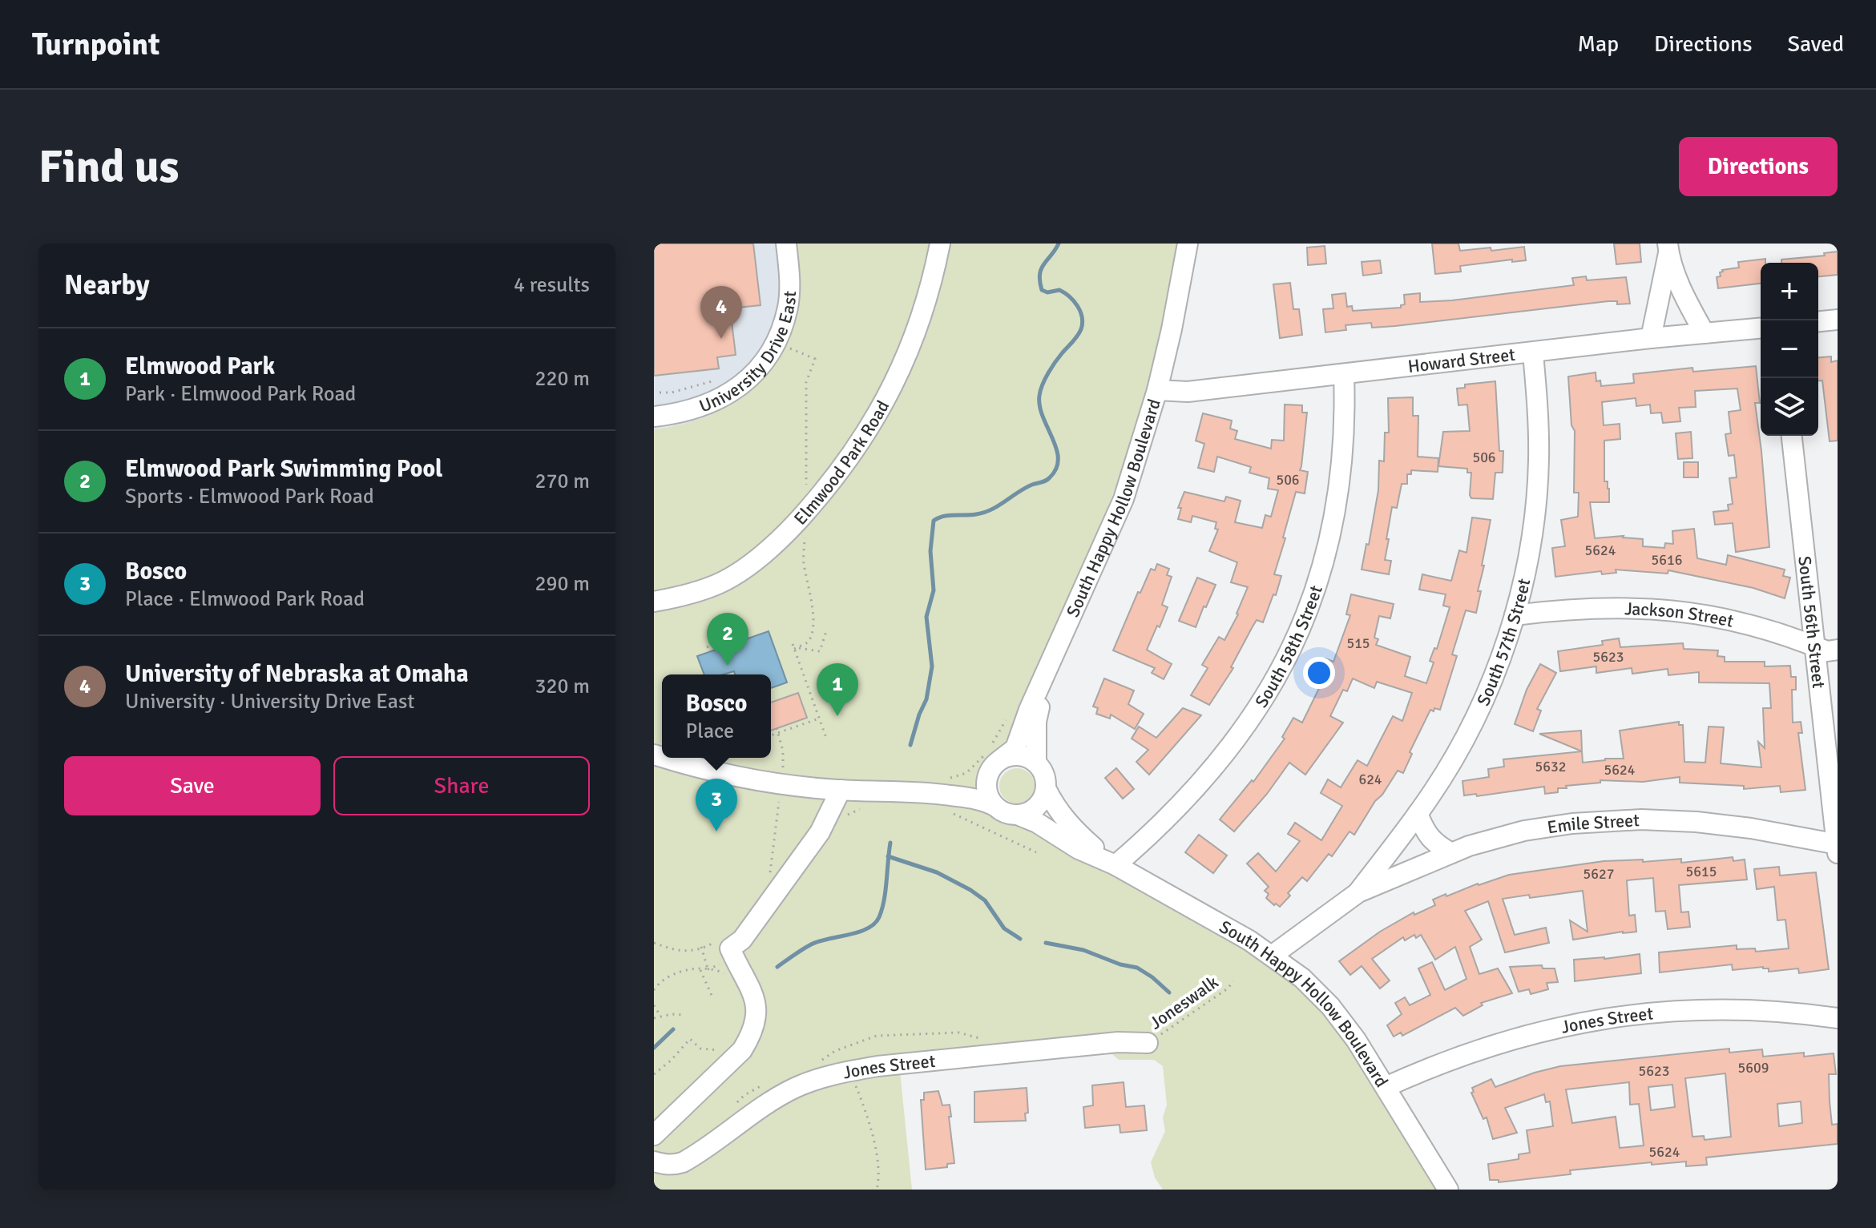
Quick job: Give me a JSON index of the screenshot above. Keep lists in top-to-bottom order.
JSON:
{
  "streets": {
    "street": [
      "University Drive East",
      "Howard Street",
      "Elmwood Park Road",
      "South Happy Hollow Boulevard",
      "Jackson Street",
      "South 56th Street",
      "South 57th Street",
      "South 58th Street",
      "Emile Street",
      "Jones Street"
    ],
    "path": ["Joneswalk"]
  },
  "crossings": [
    ["Howard Street", "South Happy Hollow Boulevard"],
    ["Howard Street", "South 57th Street"],
    ["Howard Street", "South 58th Street"],
    ["South Happy Hollow Boulevard", "South 58th Street"],
    ["South Happy Hollow Boulevard", "Jones Street"],
    ["Jackson Street", "South 56th Street"],
    ["Jackson Street", "South 57th Street"],
    ["South 56th Street", "Emile Street"],
    ["South 57th Street", "Emile Street"],
    ["Joneswalk", "Jones Street"]
  ],
  "house_numbers": [
    "506",
    "506",
    "5624",
    "5616",
    "515",
    "5623",
    "5632",
    "5624",
    "624",
    "5615",
    "5627",
    "5609",
    "5623",
    "5624"
  ],
  "page": {
    "header": "Turnpoint",
    "nav": ["Map", "Directions", "Saved"],
    "buttons": [
      "Directions",
      ["Save", "Share"]
    ],
    "title": "Find us",
    "heading": ["Nearby", "4 results"],
    "map_buttons": ["+", "−"],
    "pins": [
      "4",
      "2",
      "1",
      "3"
    ],
    "list": [
      {
        "mark": "1",
        "name": "Elmwood Park",
        "note": "Park · Elmwood Park Road",
        "value": "220 m"
      },
      {
        "mark": "2",
        "name": "Elmwood Park Swimming Pool",
        "note": "Sports · Elmwood Park Road",
        "value": "270 m"
      },
      {
        "mark": "3",
        "name": "Bosco",
        "note": "Place · Elmwood Park Road",
        "value": "290 m"
      },
      {
        "mark": "4",
        "name": "University of Nebraska at Omaha",
        "note": "University · University Drive East",
        "value": "320 m"
      }
    ],
    "popup": ["Bosco", "Place"]
  }
}
